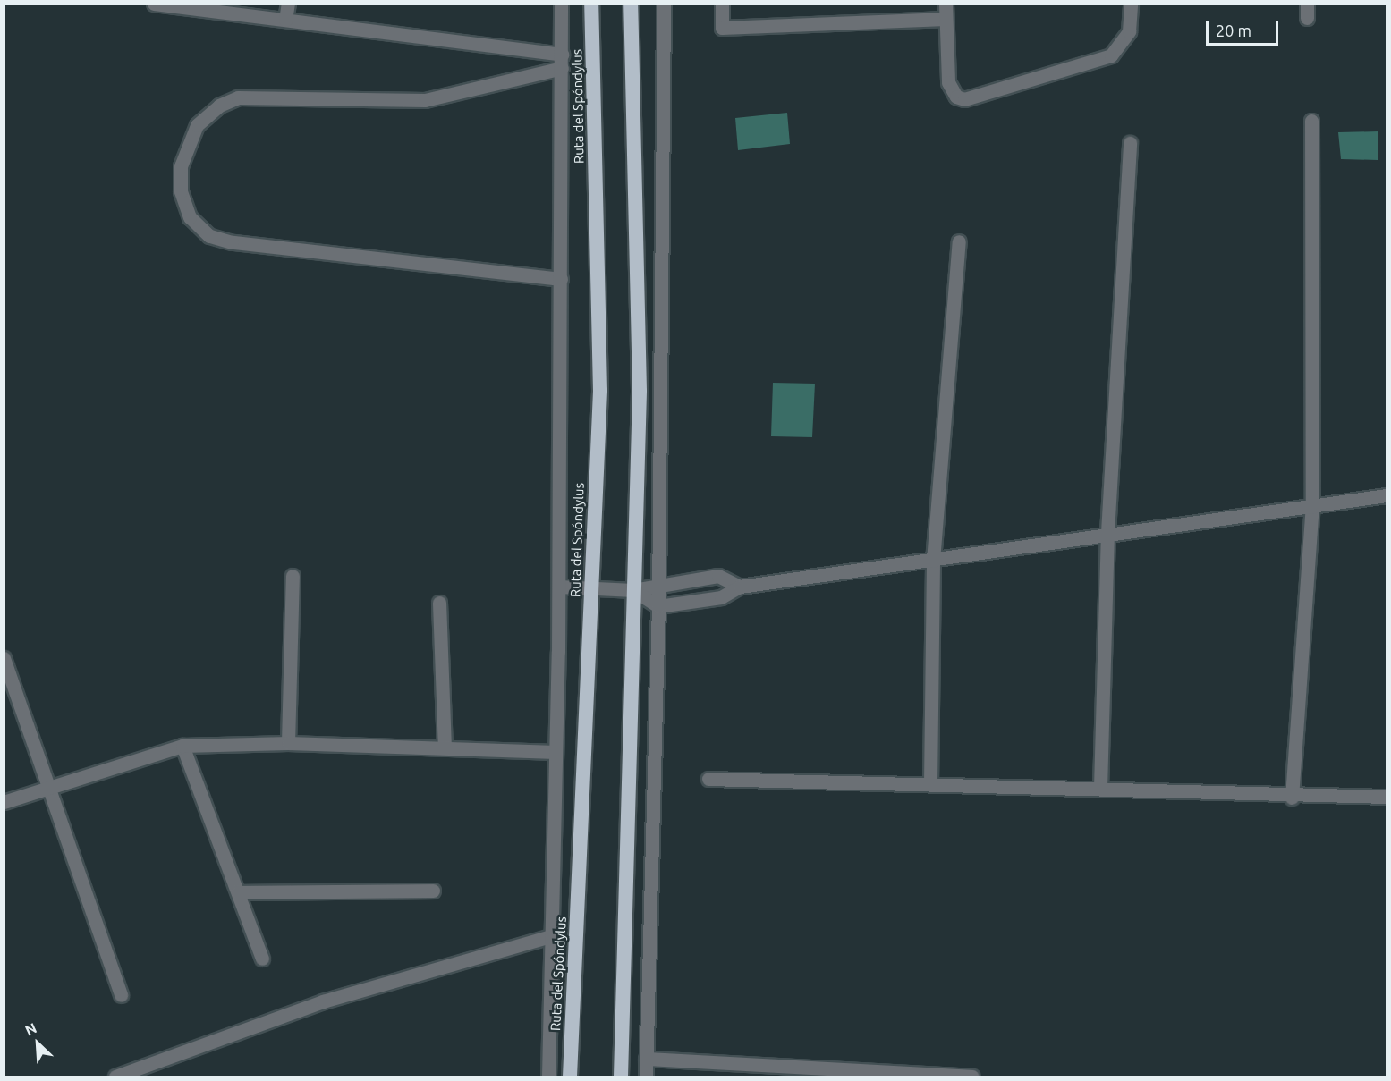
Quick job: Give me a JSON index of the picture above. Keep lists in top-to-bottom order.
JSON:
{
  "streets": {
    "highway": ["Ruta del Spóndylus"]
  },
  "scale_bar": "20 m",
  "north": "top left"
}
